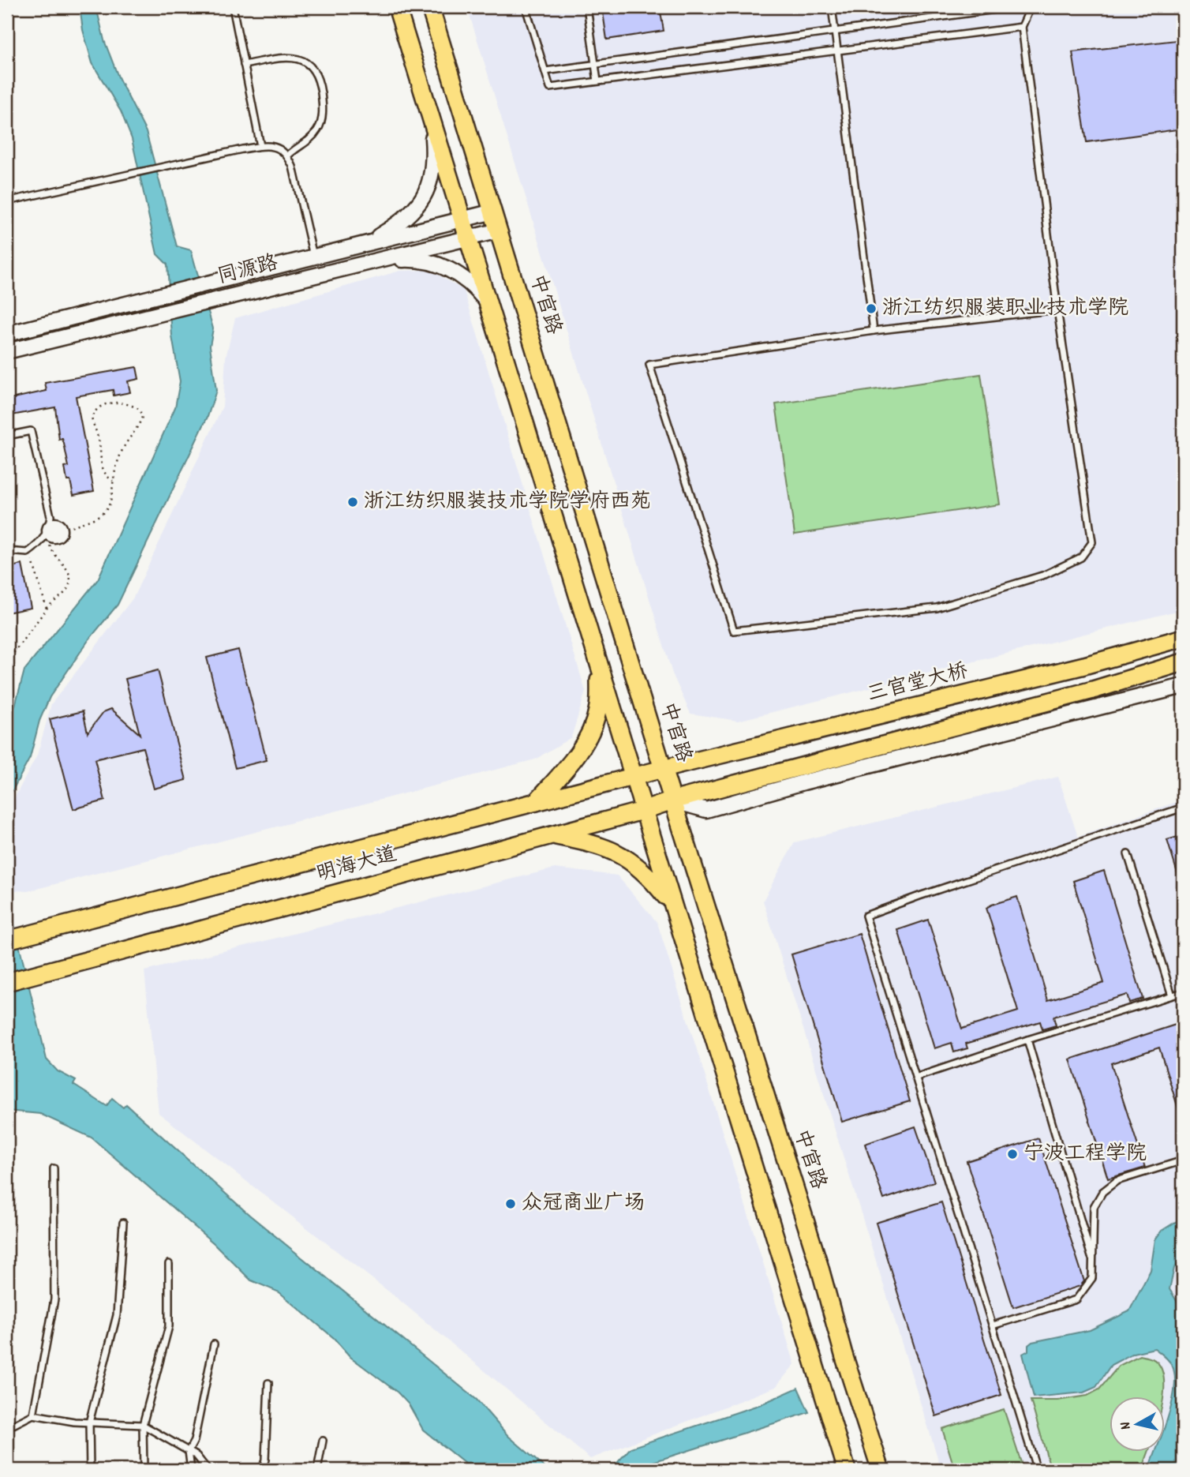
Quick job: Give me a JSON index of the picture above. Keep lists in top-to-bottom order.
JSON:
{
  "streets": {
    "main road": ["中官路", "三官堂大桥", "明海大道"],
    "street": ["同源路"]
  },
  "crossings": [
    ["同源路", "中官路"],
    ["中官路", "三官堂大桥"],
    ["中官路", "明海大道"],
    ["三官堂大桥", "明海大道"]
  ],
  "places": [
    "浙江纺织服装职业技术学院",
    "浙江纺织服装技术学院学府西苑",
    "宁波工程学院",
    "众冠商业广场"
  ],
  "north": "left"
}
